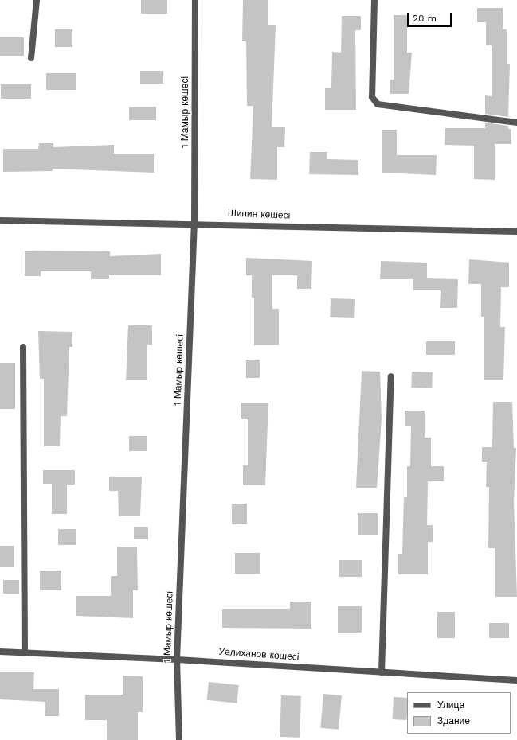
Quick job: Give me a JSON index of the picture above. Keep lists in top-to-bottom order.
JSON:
{
  "streets": {
    "street": ["1 Мамыр көшесі", "Шипин көшесі", "Уәлиханов көшесі"]
  },
  "crossings": [
    ["1 Мамыр көшесі", "Шипин көшесі"],
    ["1 Мамыр көшесі", "Уәлиханов көшесі"]
  ],
  "legend": ["Улица", "Здание"],
  "scale_bar": "20 m"
}
